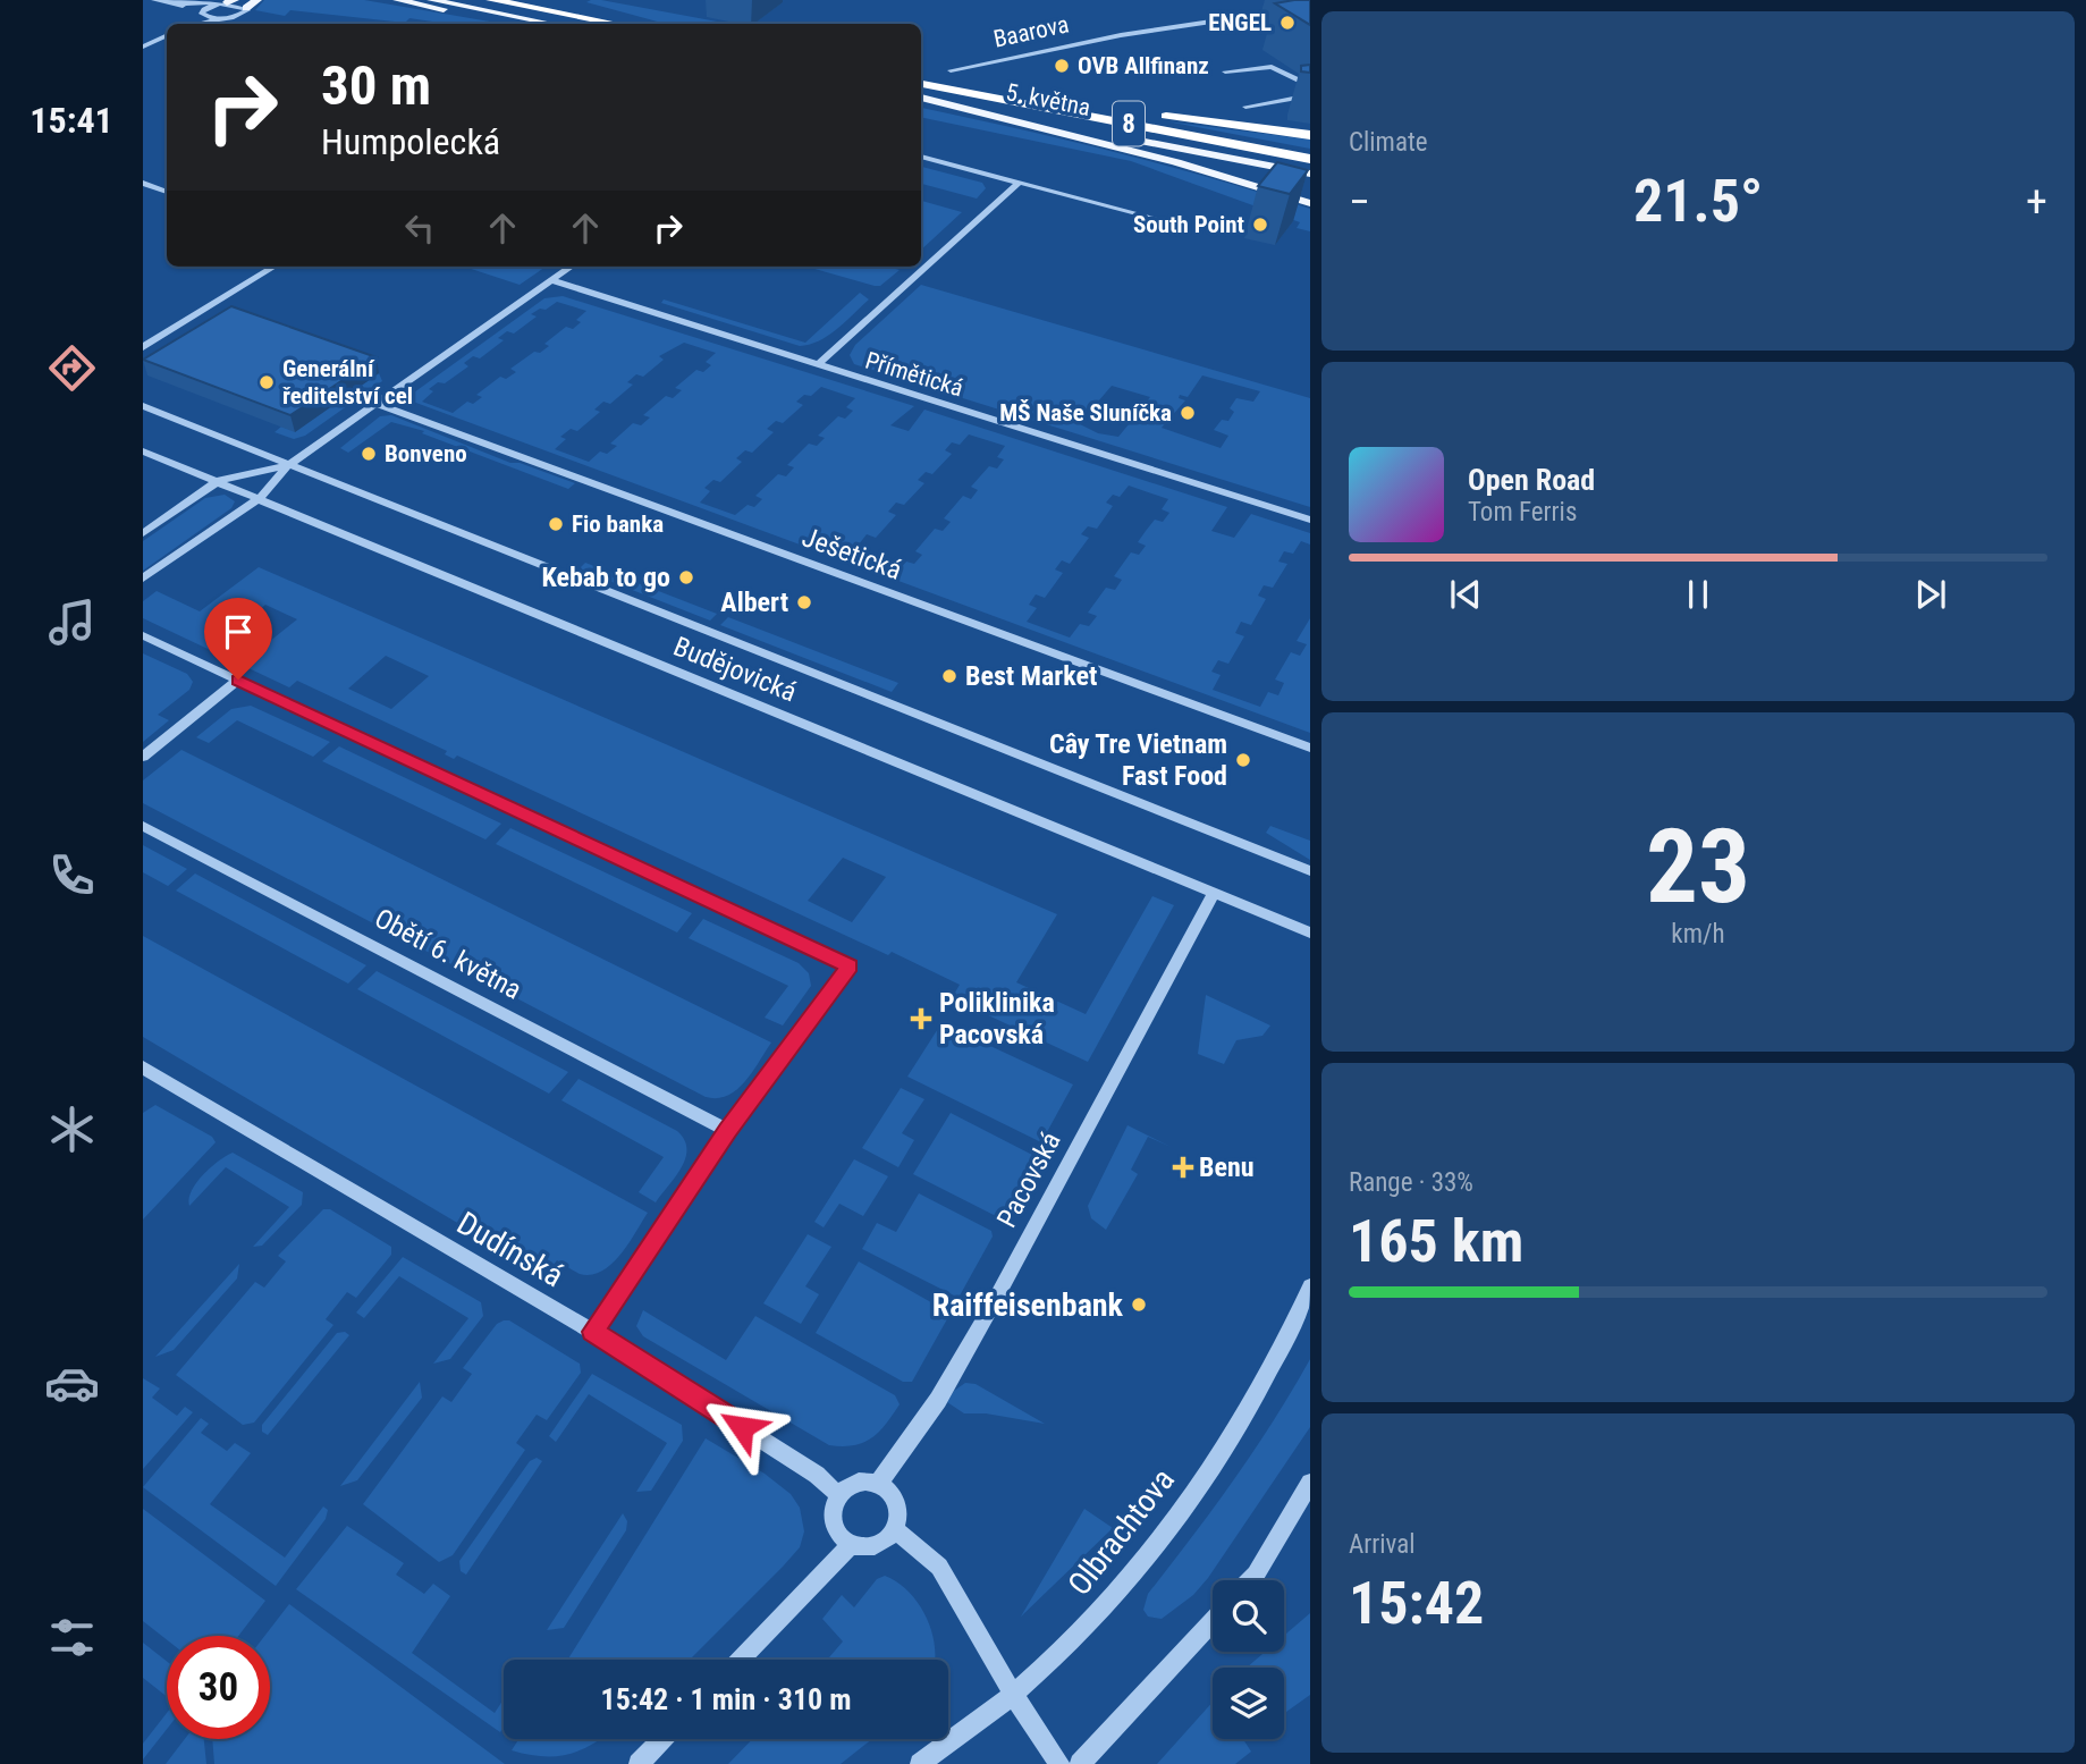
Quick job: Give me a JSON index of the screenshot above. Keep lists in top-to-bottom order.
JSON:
{
  "streets": {
    "highway": ["5. května", "8"],
    "street": [
      "Baarova",
      "Přímětická",
      "Ješetická",
      "Budějovická",
      "Obětí 6. května",
      "Pacovská",
      "Dudínská",
      "Olbrachtova"
    ]
  },
  "crossings": [
    ["Budějovická", "Pacovská"],
    ["Pacovská", "Dudínská"]
  ],
  "places": {
    "other": [
      "ENGEL",
      "OVB Allfinanz",
      "South Point",
      "Generální ředitelství cel",
      "MŠ Naše Sluníčka",
      "Bonveno",
      "Fio banka",
      "Kebab to go",
      "Albert",
      "Best Market",
      "Cây Tre Vietnam Fast Food",
      "Raiffeisenbank"
    ],
    "health": ["Poliklinika Pacovská", "Benu"]
  },
  "page": {
    "tabs": "15:41",
    "tile": [
      "Climate",
      ["23", "km/h"],
      ["Range · 33%", "165 km"],
      ["Arrival", "15:42"]
    ],
    "turn": ["30 m", "Humpolecká"],
    "heat": ["−", "21.5°", "+"],
    "song": ["Open Road", "Tom Ferris"],
    "limit": "30",
    "trip": "15:42 · 1 min · 310 m"
  }
}
